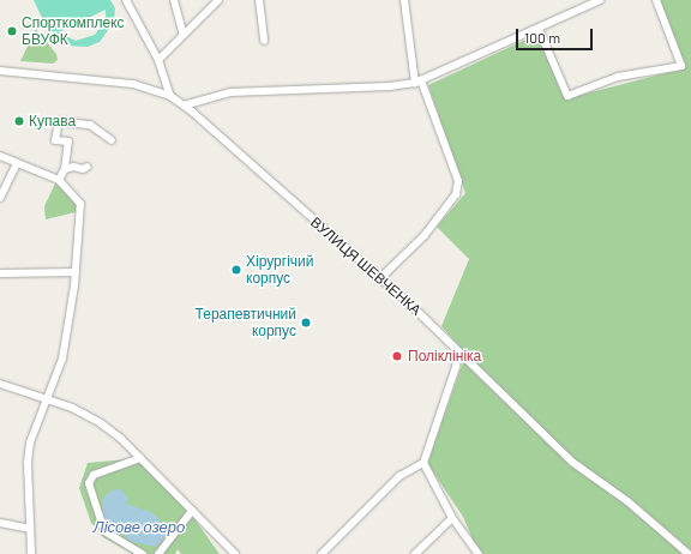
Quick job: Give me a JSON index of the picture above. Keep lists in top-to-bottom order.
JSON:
{
  "streets": {
    "street": ["ВУЛИЦЯ ШЕВЧЕНКА"]
  },
  "water": ["Лісове озеро"],
  "places": [
    "Спорткомплекс БВУФК",
    "Купава",
    "Хірургічий корпус",
    "Терапевтичний корпус",
    "Поліклініка"
  ],
  "scale_bar": "100 m"
}
